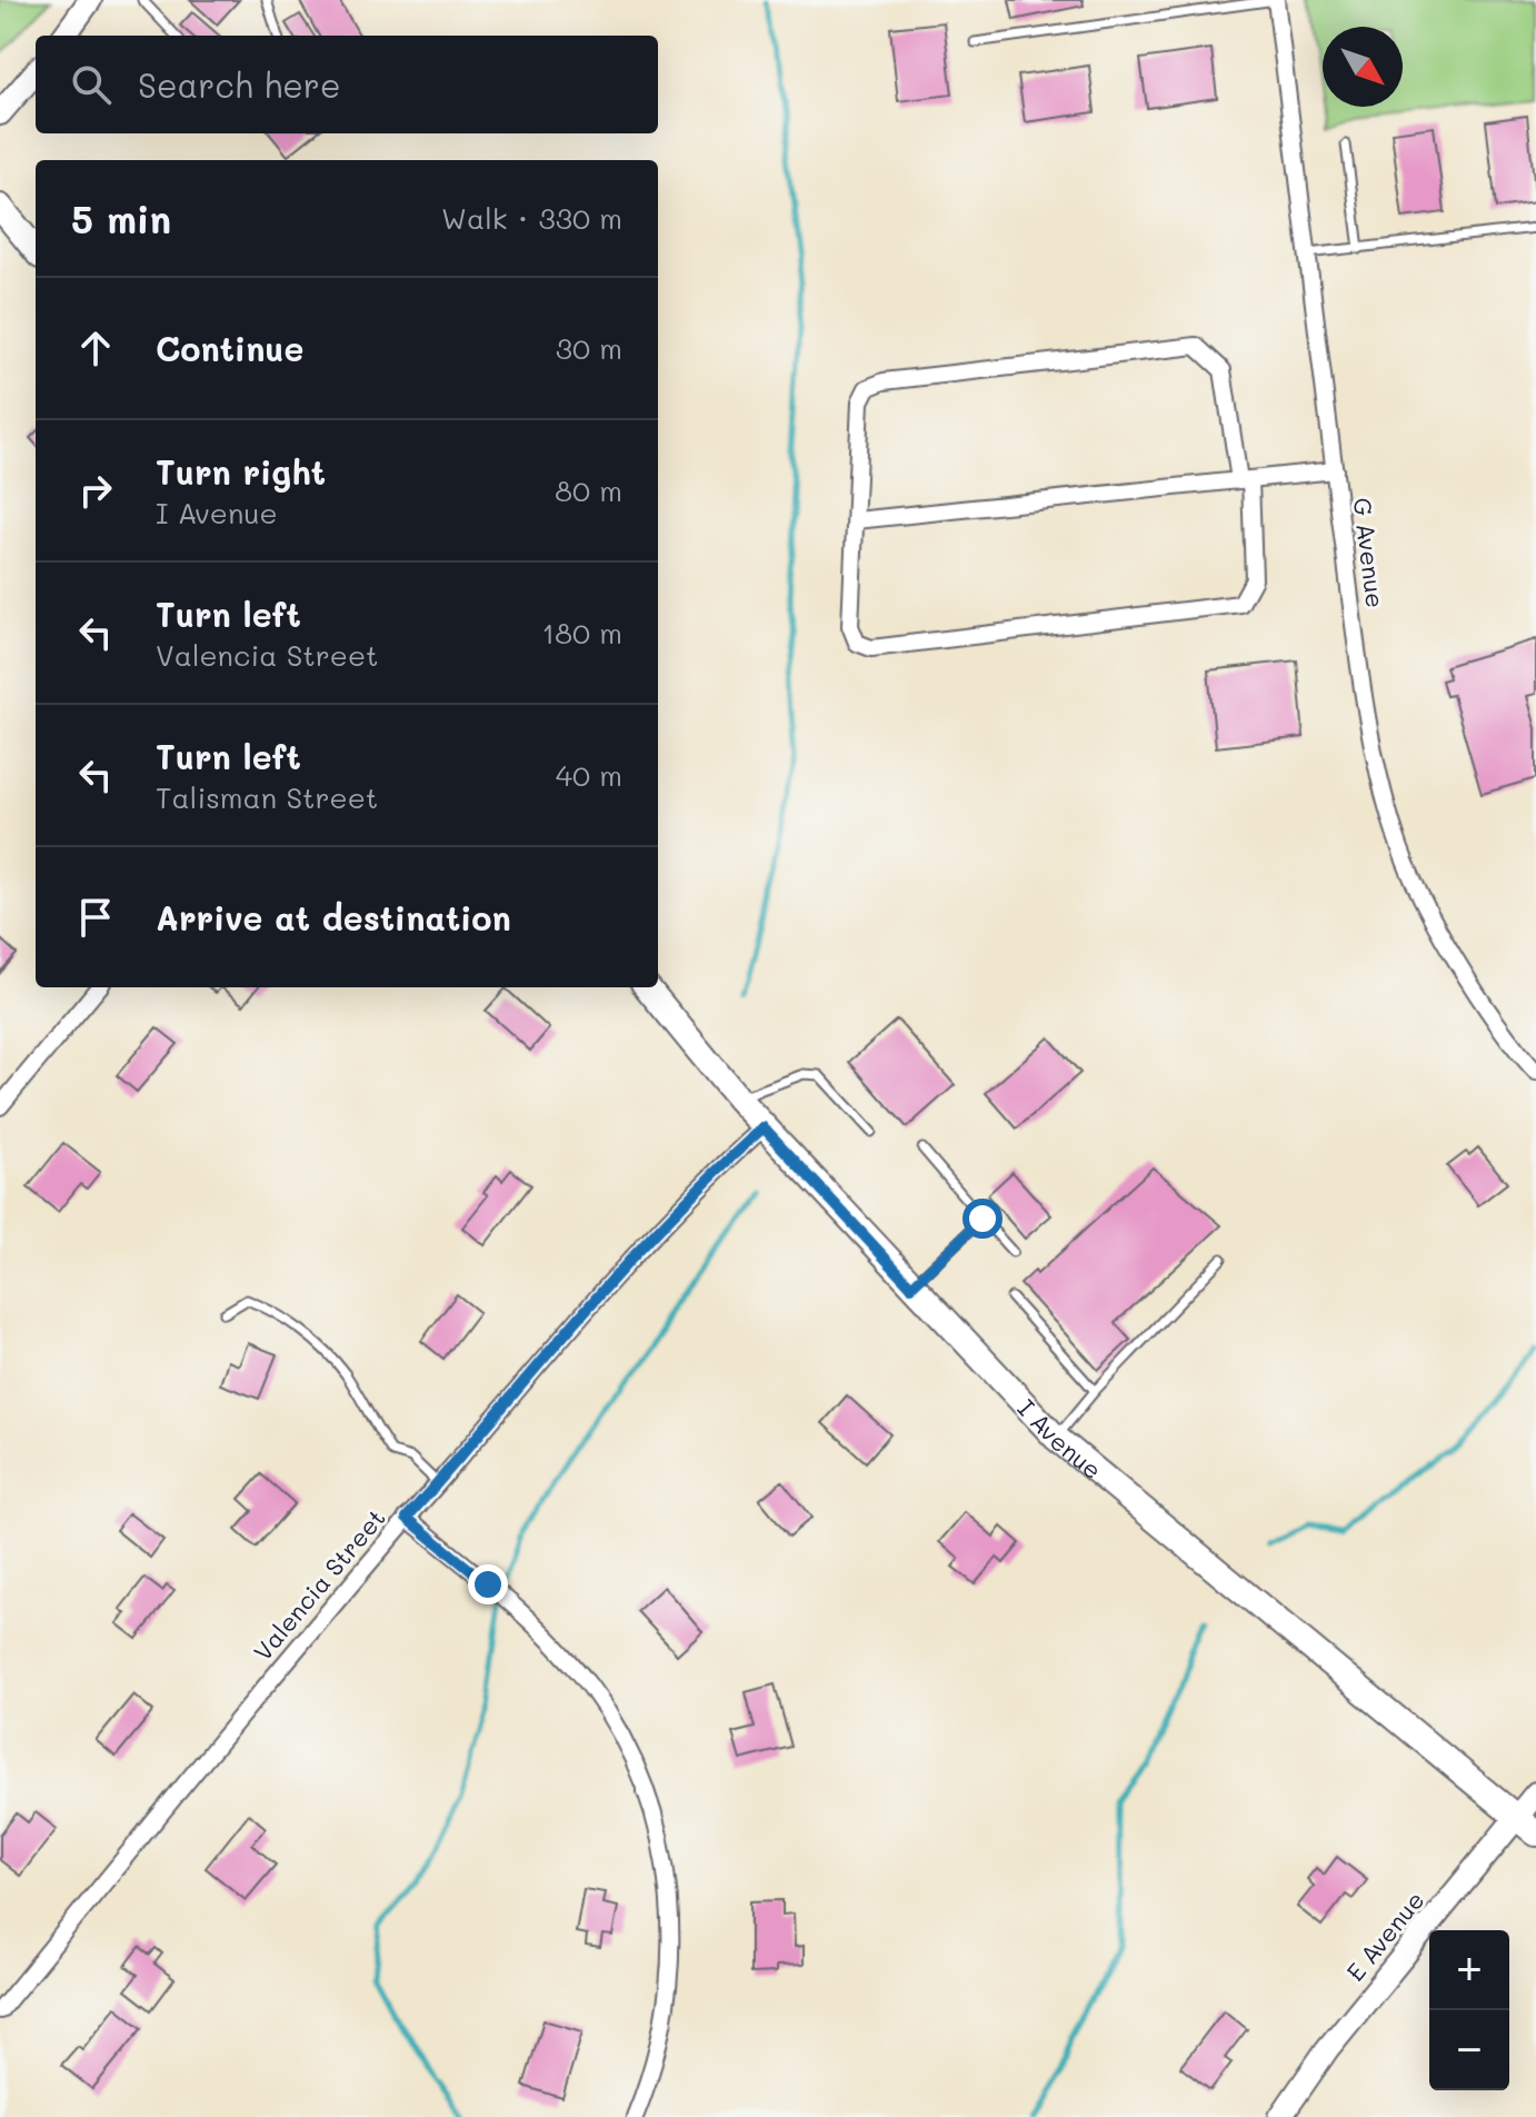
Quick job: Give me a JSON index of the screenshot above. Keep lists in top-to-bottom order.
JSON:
{
  "streets": {
    "main road": ["I Avenue"],
    "street": ["G Avenue", "Valencia Street", "E Avenue"]
  },
  "crossings": [
    ["I Avenue", "Valencia Street"],
    ["I Avenue", "E Avenue"]
  ],
  "north": "bottom right",
  "page": {
    "search": "Search here",
    "heading": ["5 min", "Walk · 330 m"],
    "list": [
      ["Continue", "30 m"],
      ["Turn right", "I Avenue", "80 m"],
      ["Turn left", "Valencia Street", "180 m"],
      ["Turn left", "Talisman Street", "40 m"],
      "Arrive at destination"
    ],
    "map_buttons": ["+", "−"]
  }
}
